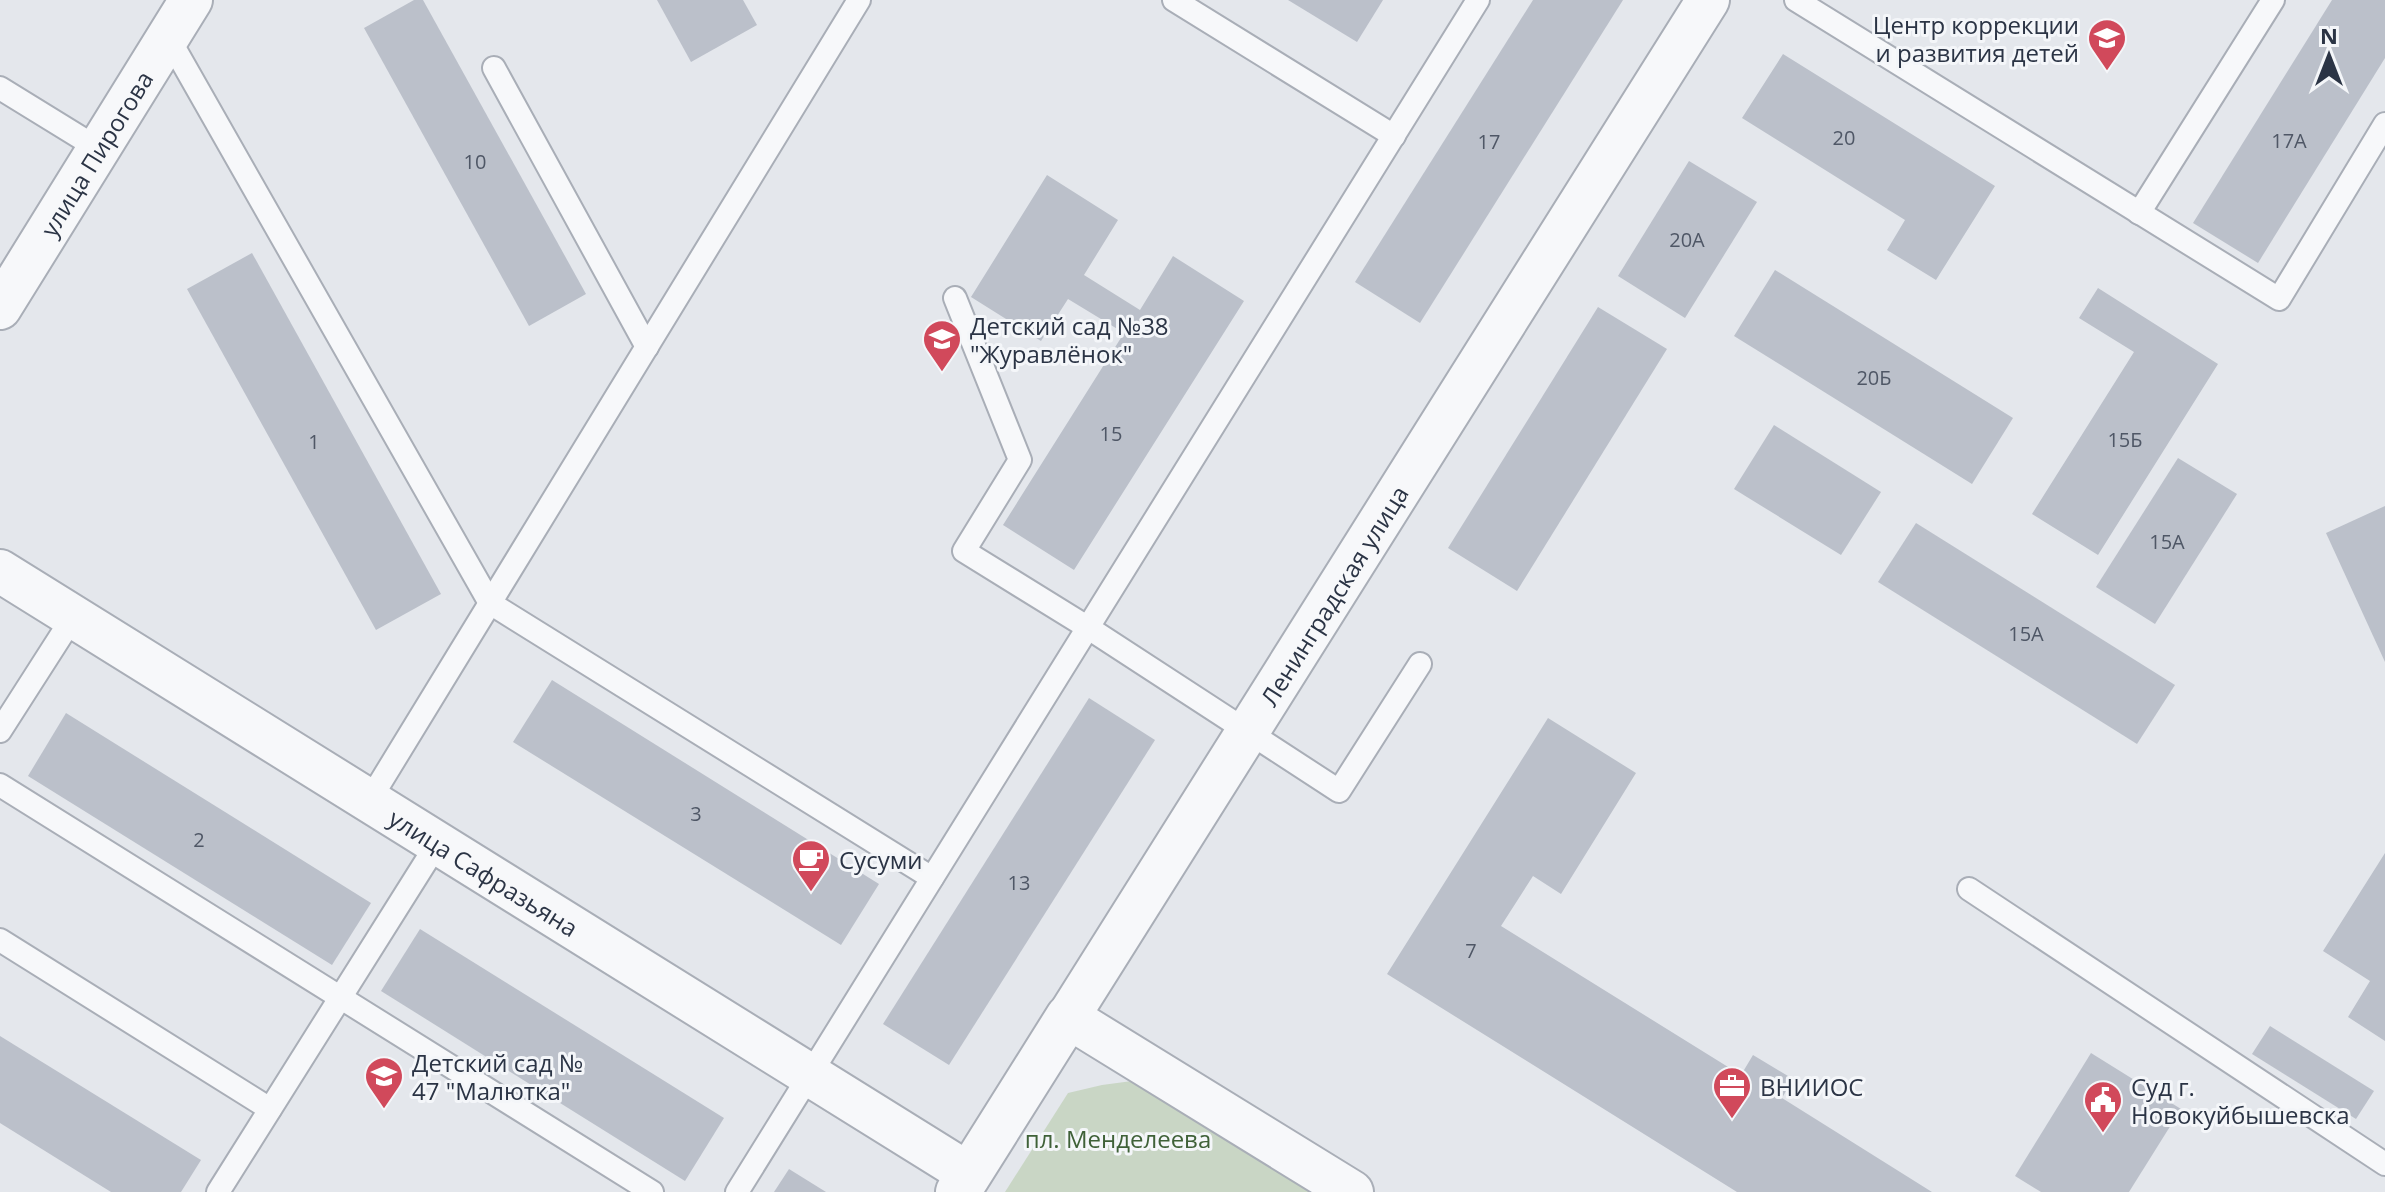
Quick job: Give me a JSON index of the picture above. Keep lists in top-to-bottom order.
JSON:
{
  "streets": {
    "street": ["улица Пирогова", "Ленинградская улица", "улица Сафразьяна"]
  },
  "crossings": [
    ["Ленинградская улица", "улица Сафразьяна"]
  ],
  "parks": ["пл. Менделеева"],
  "places": {
    "school or university": ["Центр коррекции и развития детей", "Детский сад №38 \"Журавлёнок\"", "Детский сад № 47 \"Малютка\""],
    "cafe": ["Сусуми"],
    "office": ["ВНИИОС"],
    "public building": ["Суд г. Новокуйбышевска"]
  },
  "house_numbers": [
    "20",
    "17А",
    "17",
    "10",
    "20А",
    "20Б",
    "15",
    "15Б",
    "1",
    "15А",
    "15А",
    "3",
    "2",
    "13",
    "7"
  ],
  "north": "top"
}
